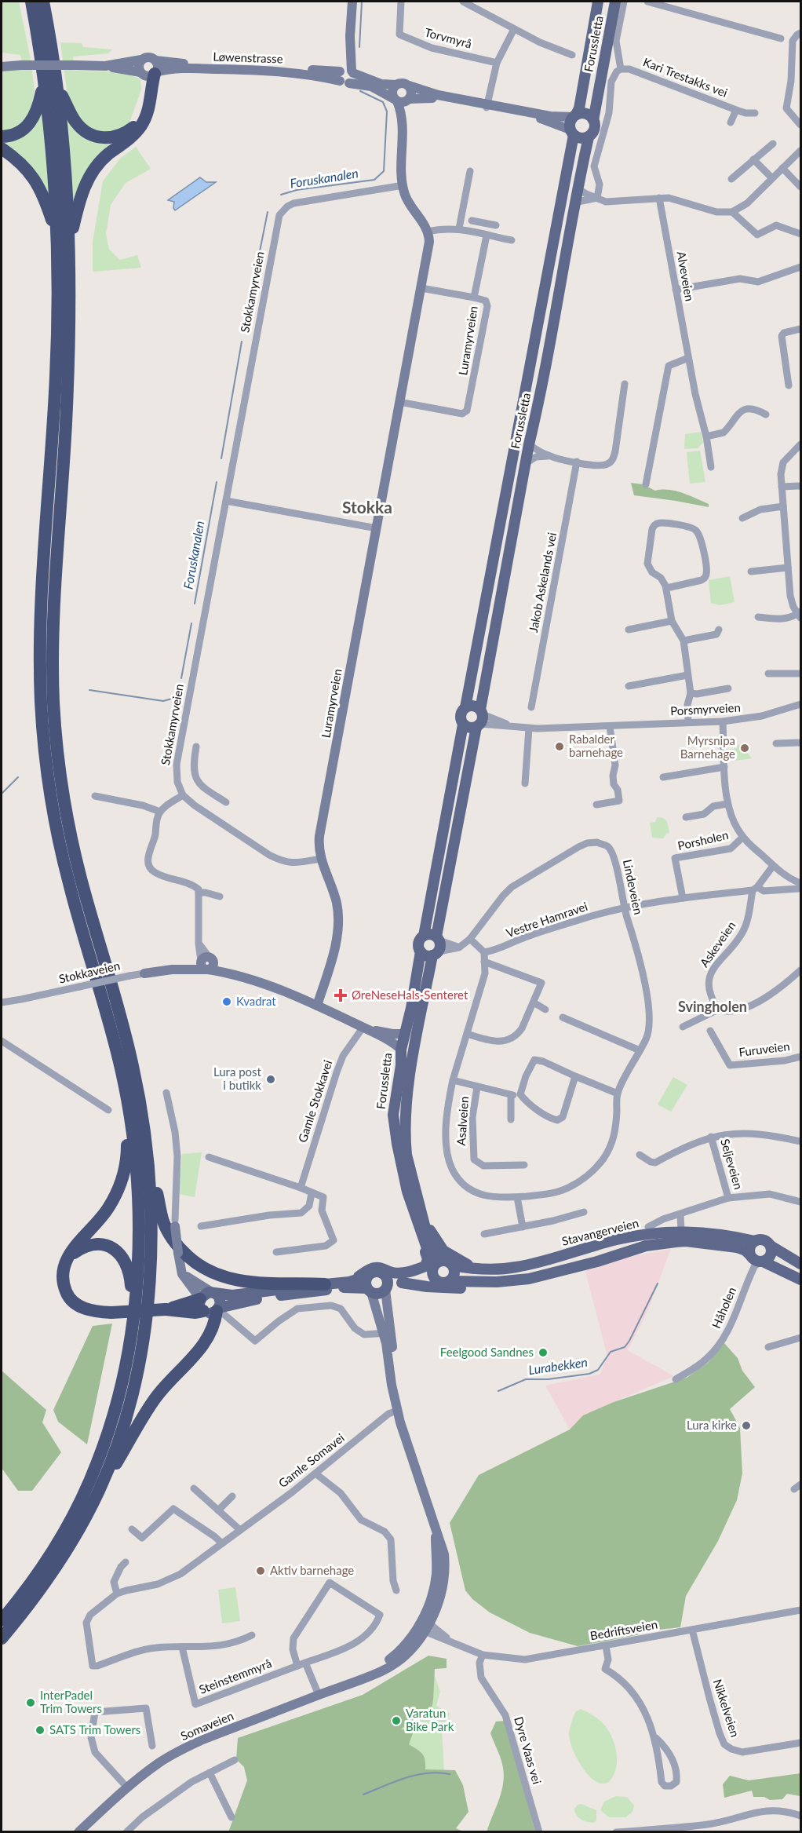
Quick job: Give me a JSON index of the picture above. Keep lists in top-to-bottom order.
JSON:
{
  "streets": {
    "main road": [
      "Forussletta",
      "Løwenstrasse",
      "Luramyrveien",
      "Stokkaveien",
      "Stavangerveien",
      "Somaveien"
    ],
    "street": [
      "Torvmyrå",
      "Kari Trestakks vei",
      "Alveveien",
      "Stokkamyrveien",
      "Jakob Askelands vei",
      "Porsmyrveien",
      "Porsholen",
      "Lindeveien",
      "Vestre Hamravei",
      "Askeveien",
      "Furuveien",
      "Gamle Stokkavei",
      "Asalveien",
      "Seljeveien",
      "Håholen",
      "Gamle Somavei",
      "Bedriftsveien",
      "Steinstemmyrå",
      "Nikkelveien",
      "Dyre Vaas vei"
    ]
  },
  "crossings": [
    ["Forussletta", "Porsmyrveien"],
    ["Forussletta", "Lindeveien"],
    ["Forussletta", "Stavangerveien"],
    ["Porsmyrveien", "Porsholen"],
    ["Porsholen", "Vestre Hamravei"],
    ["Lindeveien", "Vestre Hamravei"],
    ["Lindeveien", "Asalveien"],
    ["Vestre Hamravei", "Askeveien"],
    ["Stavangerveien", "Håholen"],
    ["Stavangerveien", "Somaveien"],
    ["Gamle Somavei", "Steinstemmyrå"],
    ["Gamle Somavei", "Somaveien"],
    ["Bedriftsveien", "Nikkelveien"],
    ["Bedriftsveien", "Somaveien"],
    ["Bedriftsveien", "Dyre Vaas vei"]
  ],
  "districts": ["Stokka", "Svingholen"],
  "water": ["Foruskanalen", "Lurabekken"],
  "places": {
    "other": [
      "Rabalder barnehage",
      "Myrsnipa Barnehage",
      "Kvadrat",
      "Lura post i butikk",
      "Feelgood Sandnes",
      "Lura kirke",
      "Aktiv barnehage",
      "InterPadel Trim Towers",
      "Varatun Bike Park",
      "SATS Trim Towers"
    ],
    "health": ["ØreNeseHals-Senteret"]
  }
}
